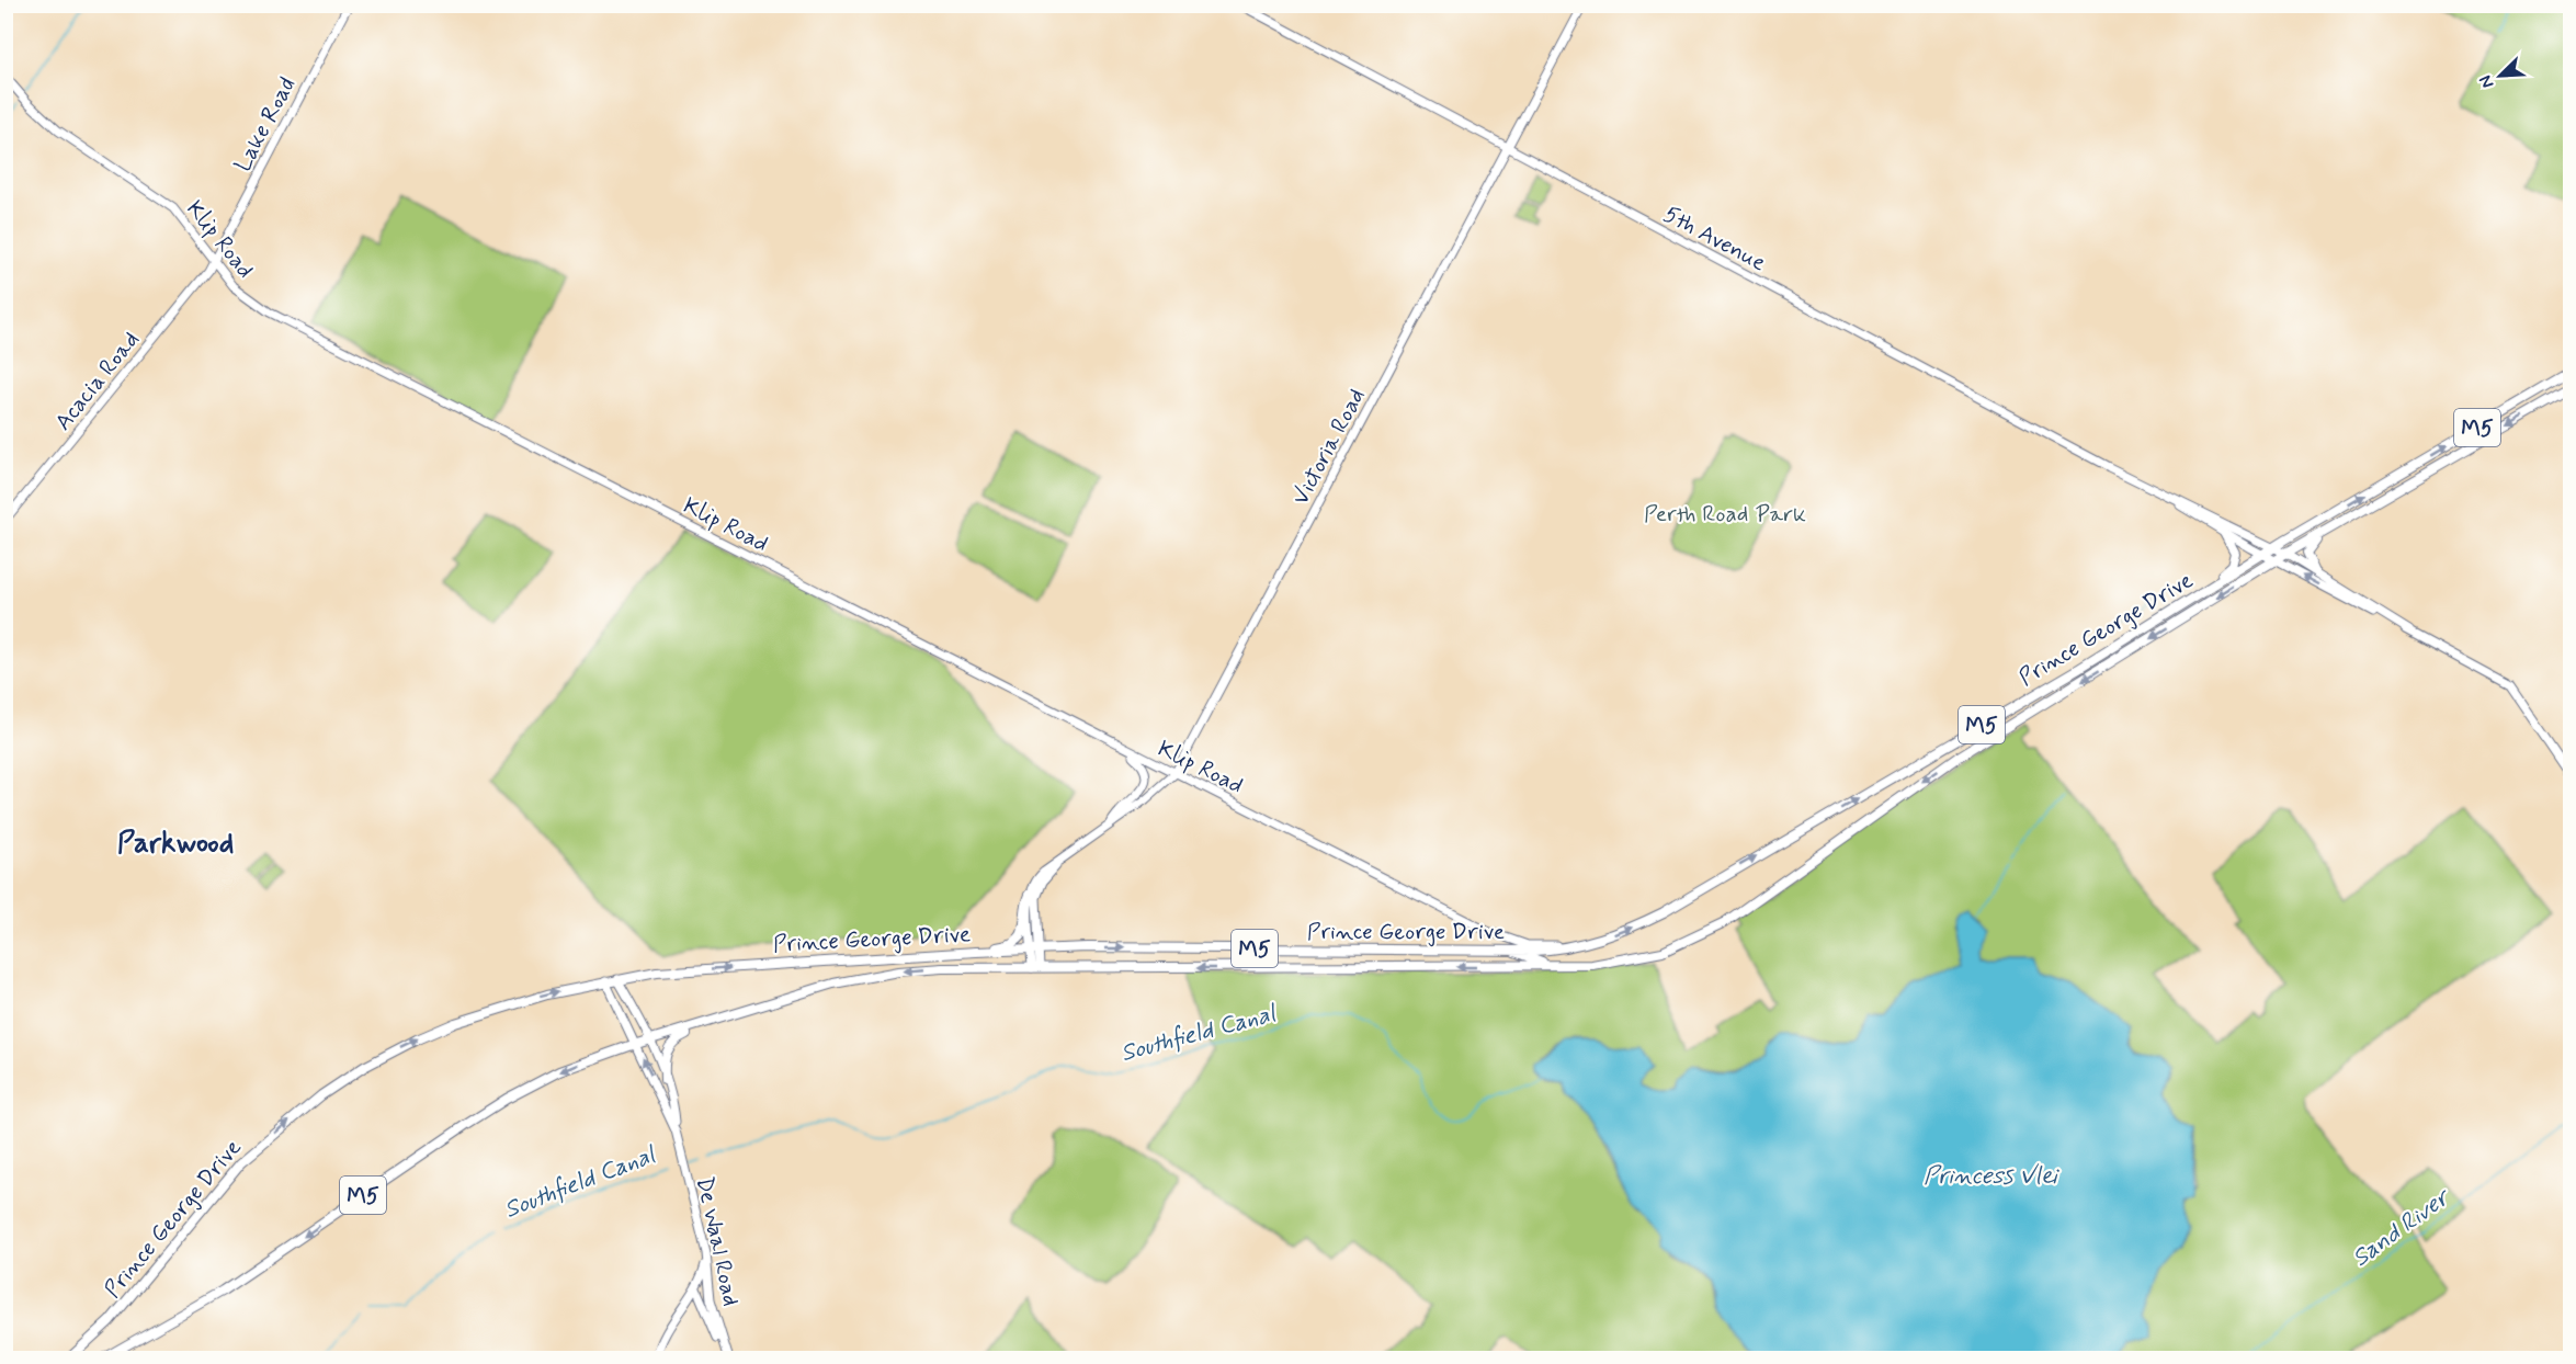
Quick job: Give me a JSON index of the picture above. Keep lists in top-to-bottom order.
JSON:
{
  "streets": {
    "main road": ["M5", "Prince George Drive"],
    "street": [
      "Lake Road",
      "5th Avenue",
      "Klip Road",
      "Acacia Road",
      "Victoria Road",
      "De Waal Road"
    ]
  },
  "crossings": [
    ["Lake Road", "Klip Road"],
    ["Lake Road", "Acacia Road"],
    ["5th Avenue", "Victoria Road"],
    ["5th Avenue", "Prince George Drive"],
    ["Klip Road", "Acacia Road"],
    ["Klip Road", "Victoria Road"],
    ["Klip Road", "Prince George Drive"],
    ["Victoria Road", "Prince George Drive"],
    ["Prince George Drive", "De Waal Road"]
  ],
  "districts": ["Parkwood"],
  "water": ["Southfield Canal", "Princess Vlei", "Sand River"],
  "parks": ["Perth Road Park"],
  "north": "bottom left"
}
